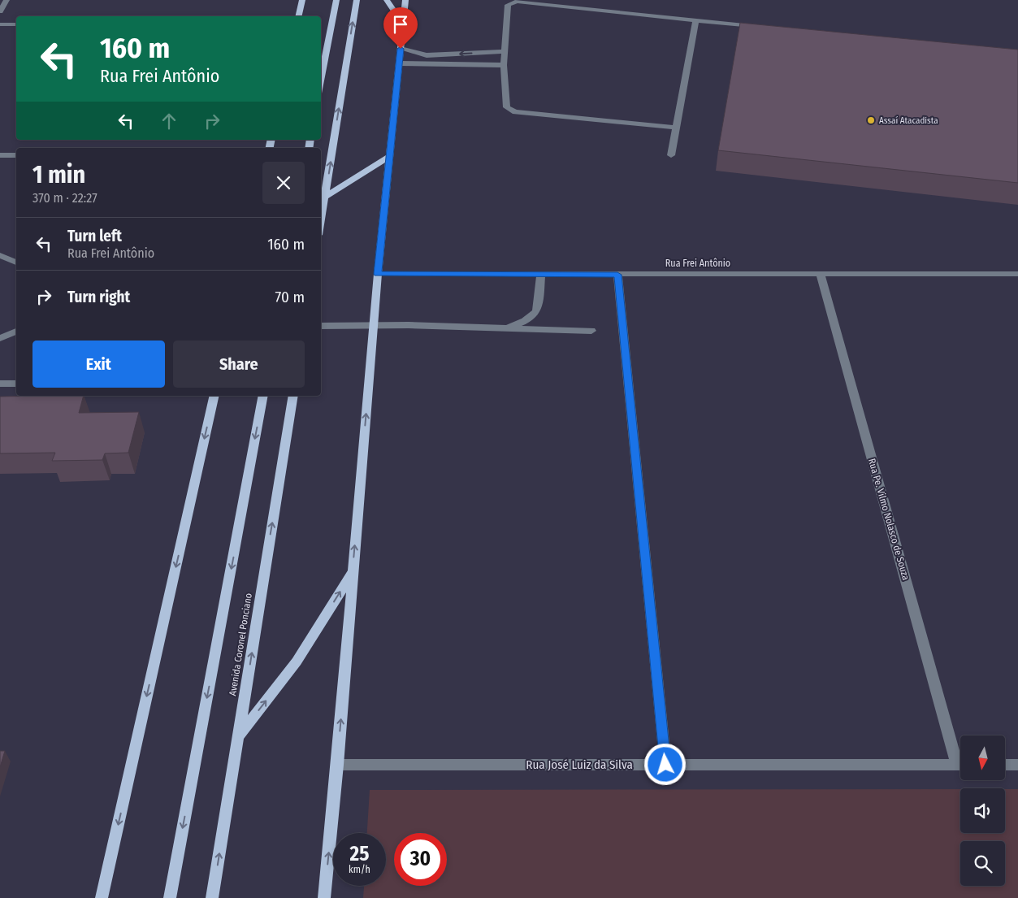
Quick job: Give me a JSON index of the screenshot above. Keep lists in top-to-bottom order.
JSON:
{
  "streets": {
    "main road": ["Avenida Coronel Ponciano"],
    "street": ["Rua Frei Antônio", "Rua Pe. Vilmo Nolasco de Souza", "Rua José Luiz da Silva"]
  },
  "crossings": [
    ["Rua Frei Antônio", "Rua Pe. Vilmo Nolasco de Souza"]
  ],
  "places": ["Assaí Atacadista"],
  "north": "bottom",
  "page": {
    "turn": ["160 m", "Rua Frei Antônio"],
    "heading": ["1 min", "370 m · 22:27"],
    "list": [
      {
        "name": "Turn left",
        "note": "Rua Frei Antônio",
        "value": "160 m"
      },
      {
        "name": "Turn right",
        "value": "70 m"
      }
    ],
    "buttons": ["Exit", "Share"],
    "speed": "25 km/h",
    "limit": "30"
  }
}
